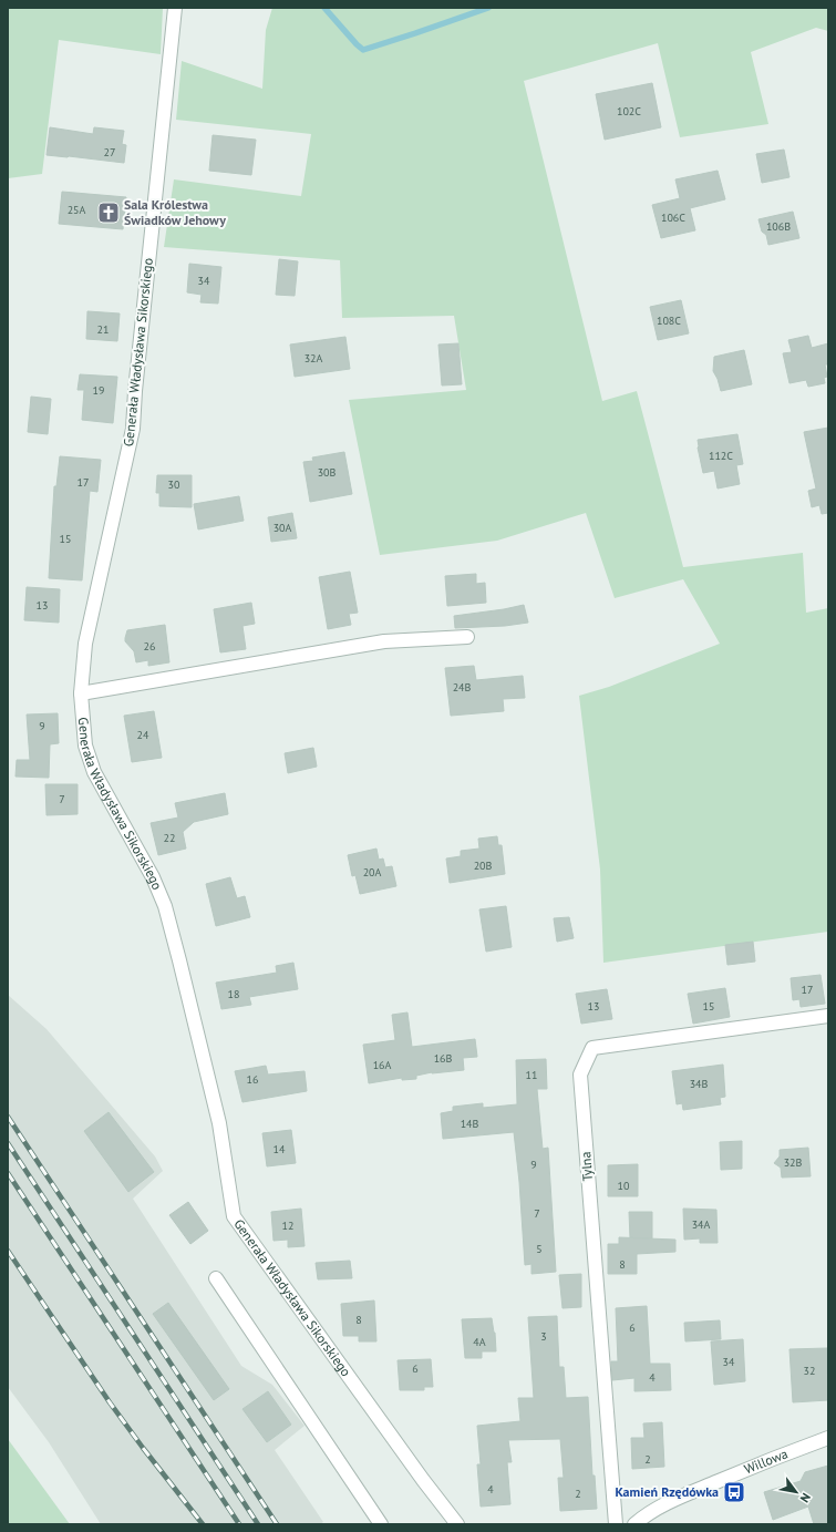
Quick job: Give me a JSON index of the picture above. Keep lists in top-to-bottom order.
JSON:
{
  "streets": {
    "street": ["Generała Władysława Sikorskiego", "Tylna", "Willowa"]
  },
  "places": {
    "church": ["Sala Królestwa Świadków Jehowy"],
    "bus stop": ["Kamień Rzędówka"]
  },
  "house_numbers": [
    "102C",
    "27",
    "25A",
    "106C",
    "106B",
    "34",
    "108C",
    "21",
    "32A",
    "19",
    "112C",
    "30B",
    "17",
    "30",
    "30A",
    "15",
    "13",
    "26",
    "24B",
    "9",
    "24",
    "7",
    "22",
    "20B",
    "20A",
    "17",
    "18",
    "13",
    "15",
    "16B",
    "16A",
    "11",
    "16",
    "34B",
    "14B",
    "14",
    "32B",
    "9",
    "10",
    "7",
    "34A",
    "12",
    "5",
    "8",
    "8",
    "6",
    "3",
    "4A",
    "34",
    "6",
    "32",
    "4",
    "2",
    "4",
    "2"
  ],
  "north": "bottom right"
}
